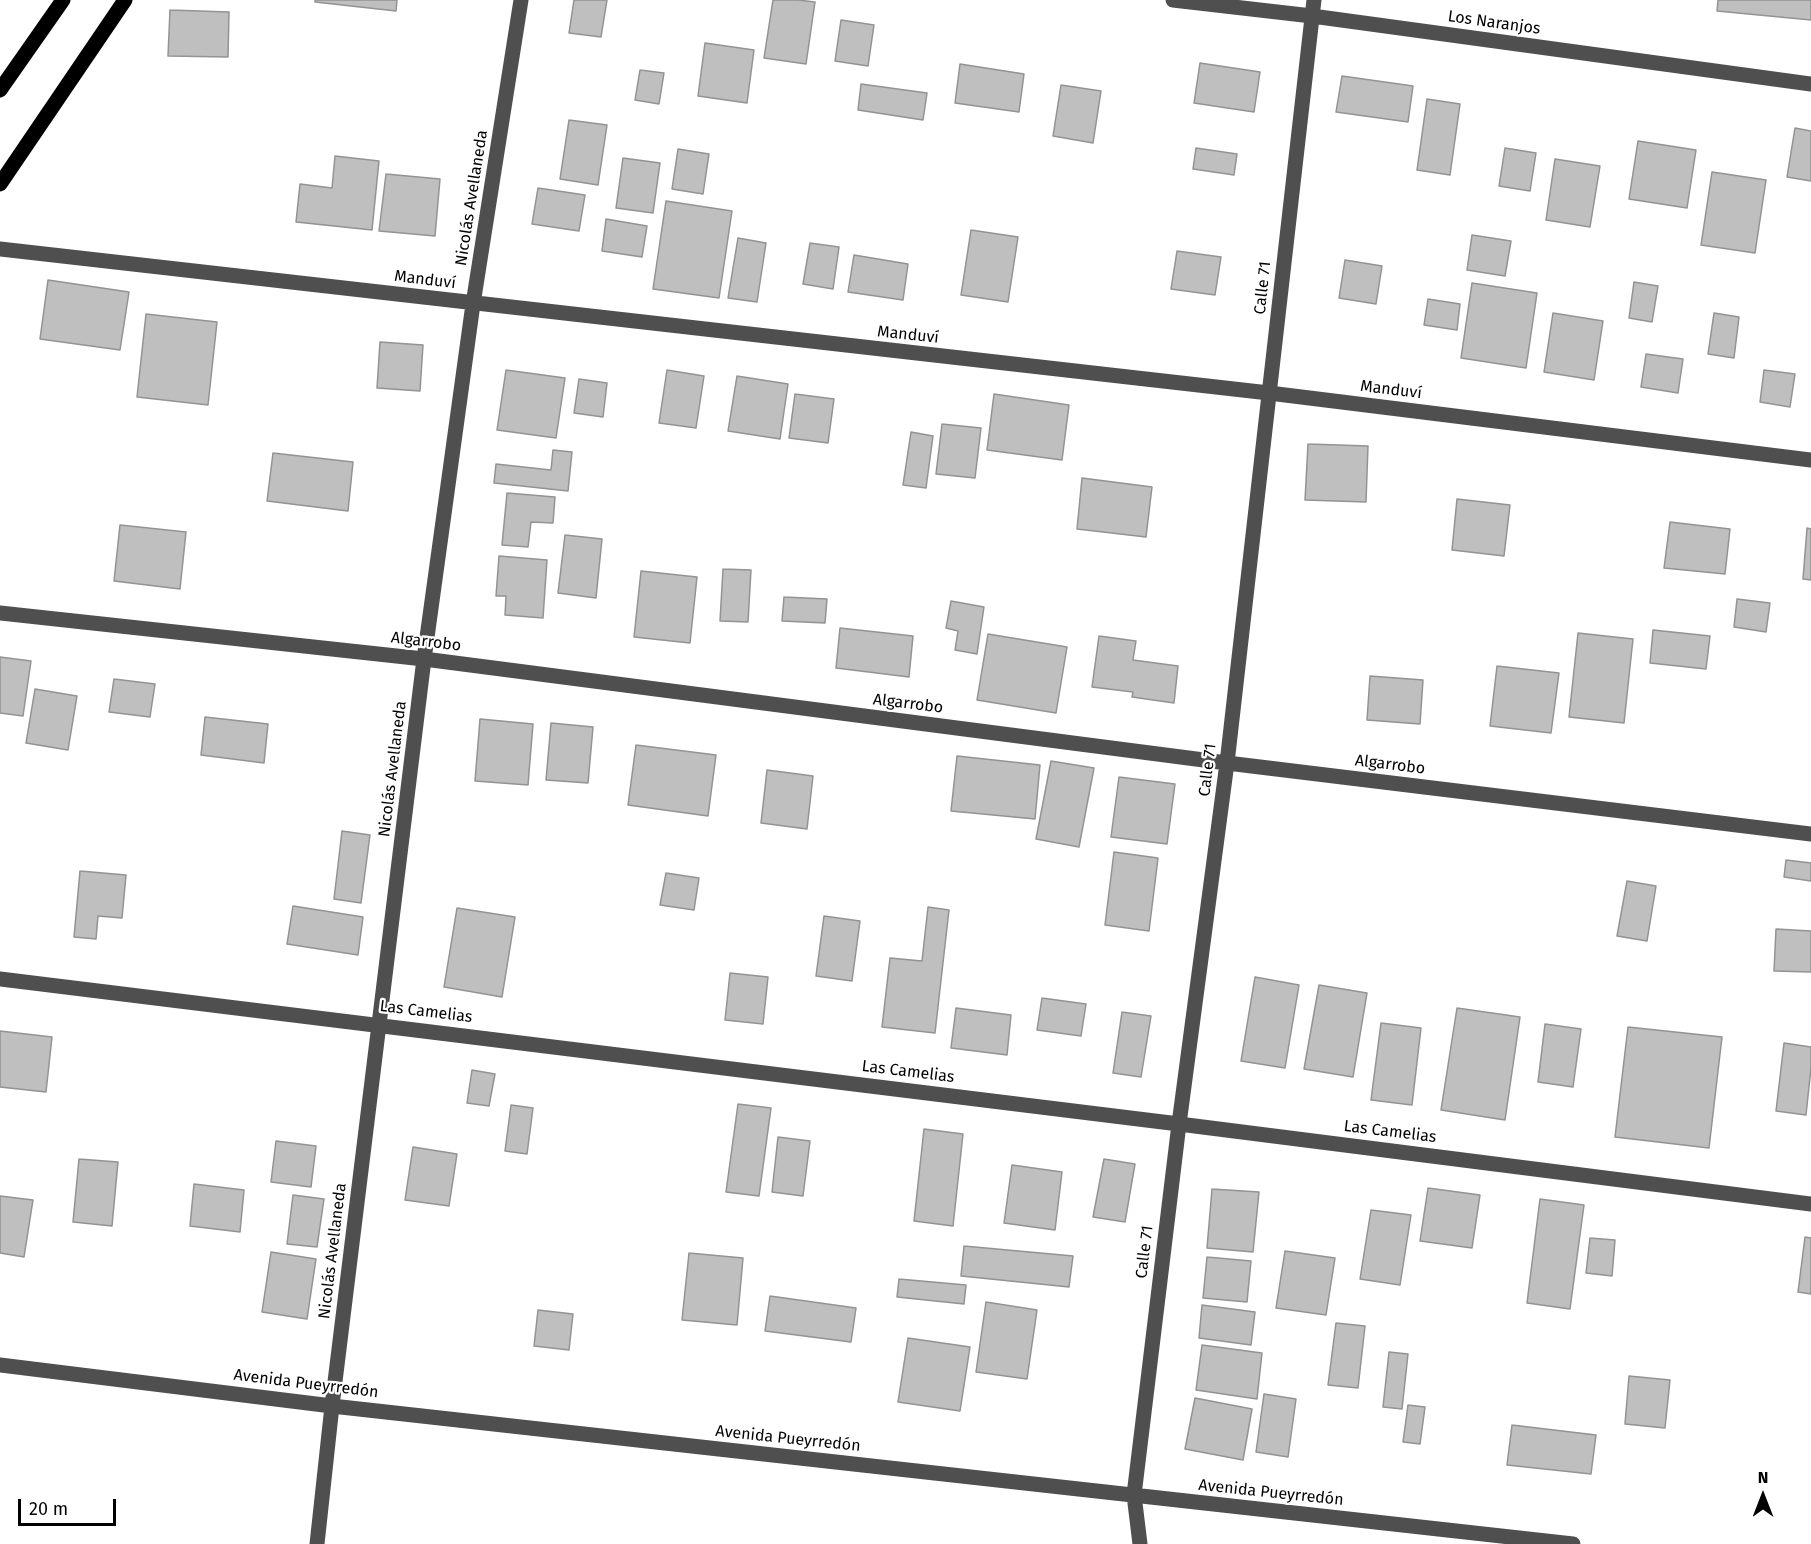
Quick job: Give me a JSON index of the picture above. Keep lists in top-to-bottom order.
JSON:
{
  "streets": {
    "street": [
      "Los Naranjos",
      "Nicolás Avellaneda",
      "Manduví",
      "Calle 71",
      "Algarrobo",
      "Las Camelias",
      "Avenida Pueyrredón"
    ]
  },
  "crossings": [
    ["Los Naranjos", "Calle 71"],
    ["Nicolás Avellaneda", "Manduví"],
    ["Nicolás Avellaneda", "Algarrobo"],
    ["Nicolás Avellaneda", "Las Camelias"],
    ["Nicolás Avellaneda", "Avenida Pueyrredón"],
    ["Manduví", "Calle 71"],
    ["Calle 71", "Algarrobo"],
    ["Calle 71", "Las Camelias"],
    ["Calle 71", "Avenida Pueyrredón"]
  ],
  "scale_bar": "20 m",
  "north": "top"
}
